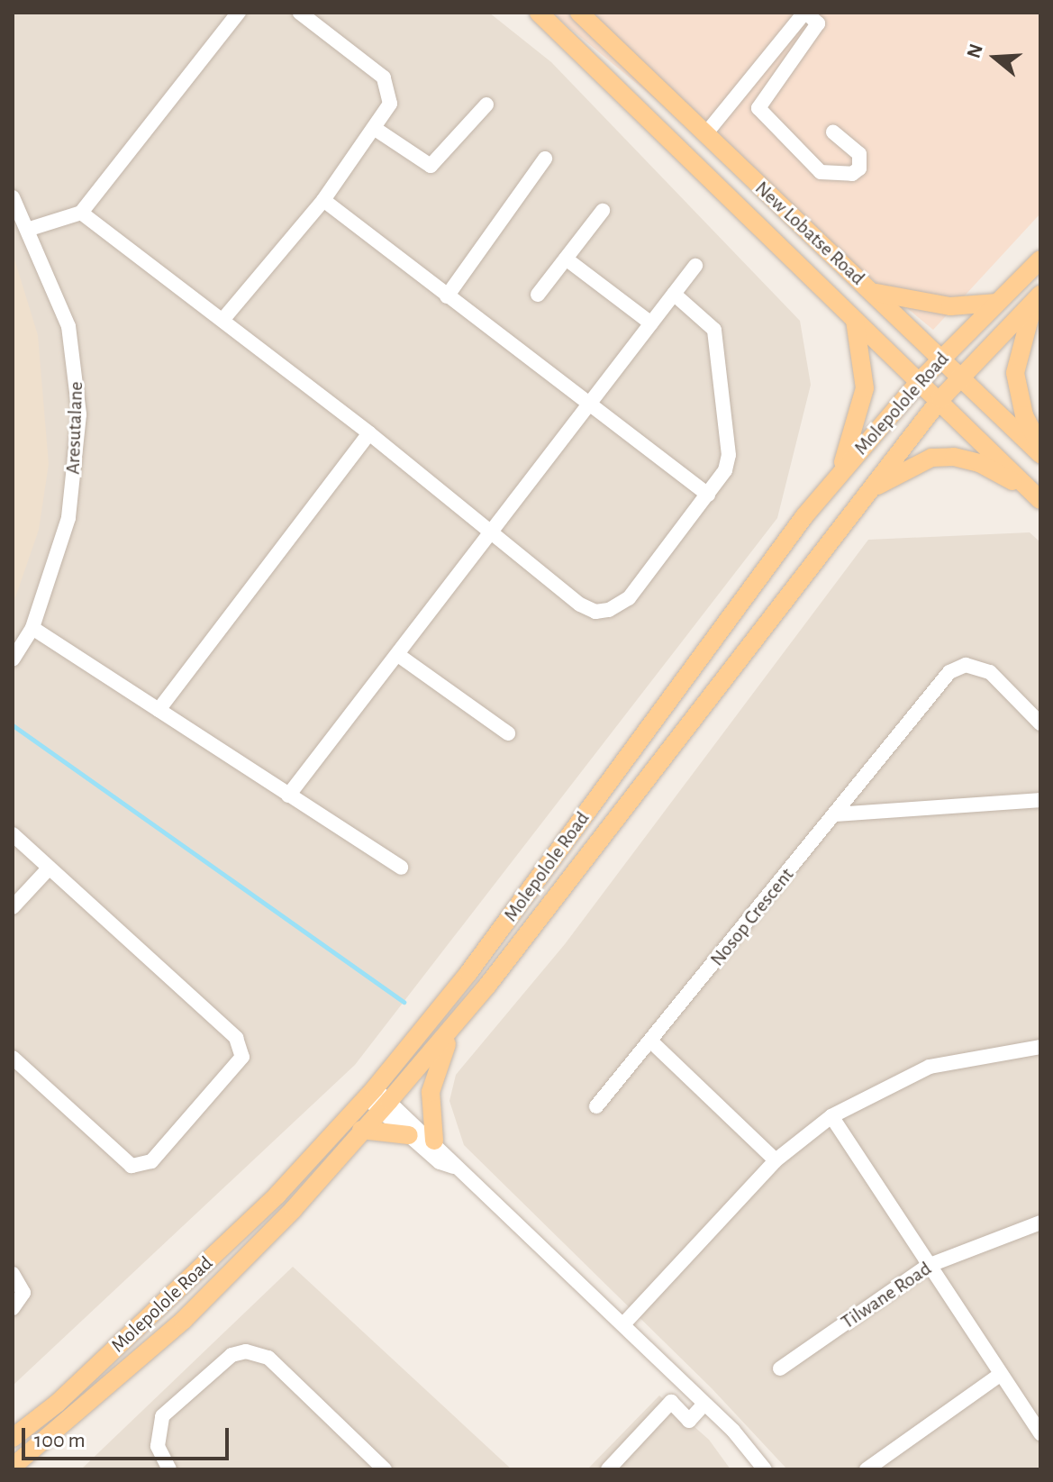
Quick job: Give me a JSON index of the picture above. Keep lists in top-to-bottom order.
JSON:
{
  "streets": {
    "main road": ["New Lobatse Road", "Molepolole Road"],
    "street": ["Aresutalane", "Nosop Crescent", "Tilwane Road"]
  },
  "crossings": [
    ["New Lobatse Road", "Molepolole Road"]
  ],
  "scale_bar": "100 m",
  "north": "left"
}
